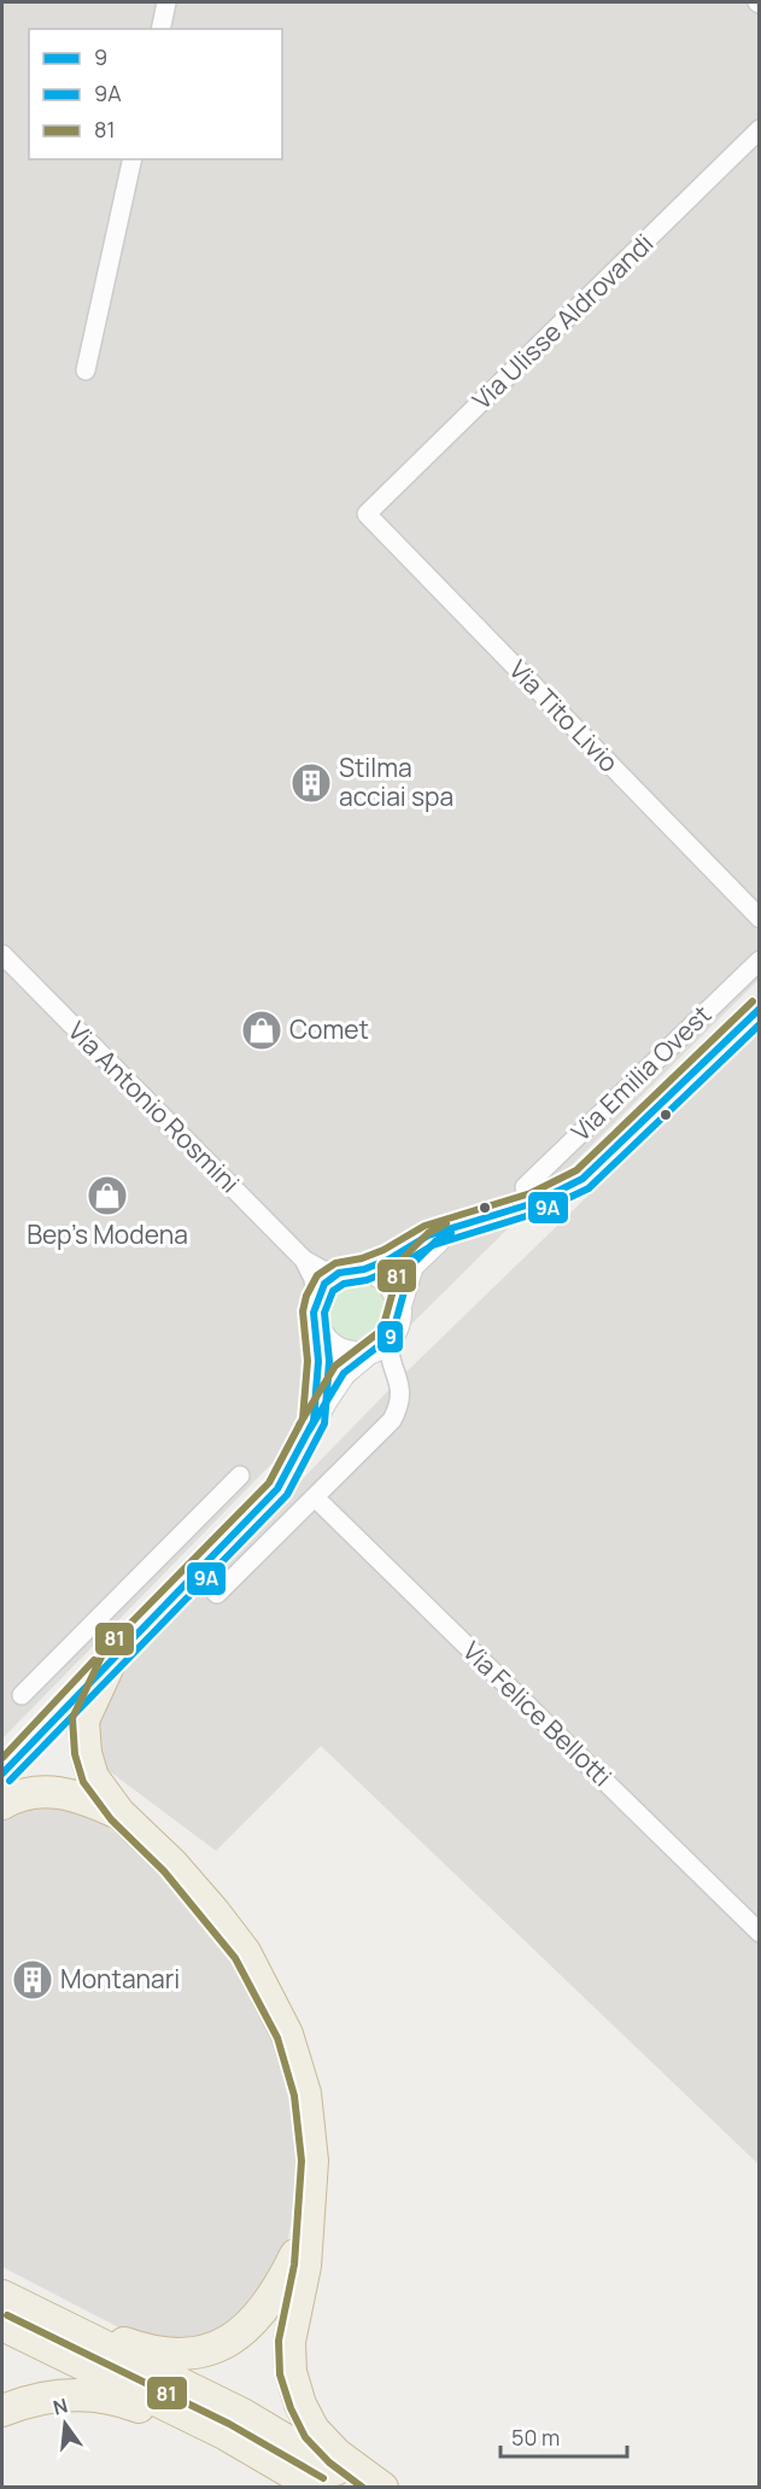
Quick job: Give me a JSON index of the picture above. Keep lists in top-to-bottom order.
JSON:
{
  "streets": {
    "main road": ["Via Emilia Ovest"],
    "street": [
      "Via Ulisse Aldrovandi",
      "Via Tito Livio",
      "Via Antonio Rosmini",
      "Via Felice Bellotti"
    ]
  },
  "crossings": [
    ["Via Ulisse Aldrovandi", "Via Tito Livio"]
  ],
  "places": {
    "building": ["Stilma acciai spa", "Montanari"],
    "shop": ["Comet", "Bep's Modena"]
  },
  "lines": ["transit line 81", "transit line 9", "transit line 9A"],
  "legend": ["9", "9A", "81"],
  "scale_bar": "50 m",
  "north": "top"
}
